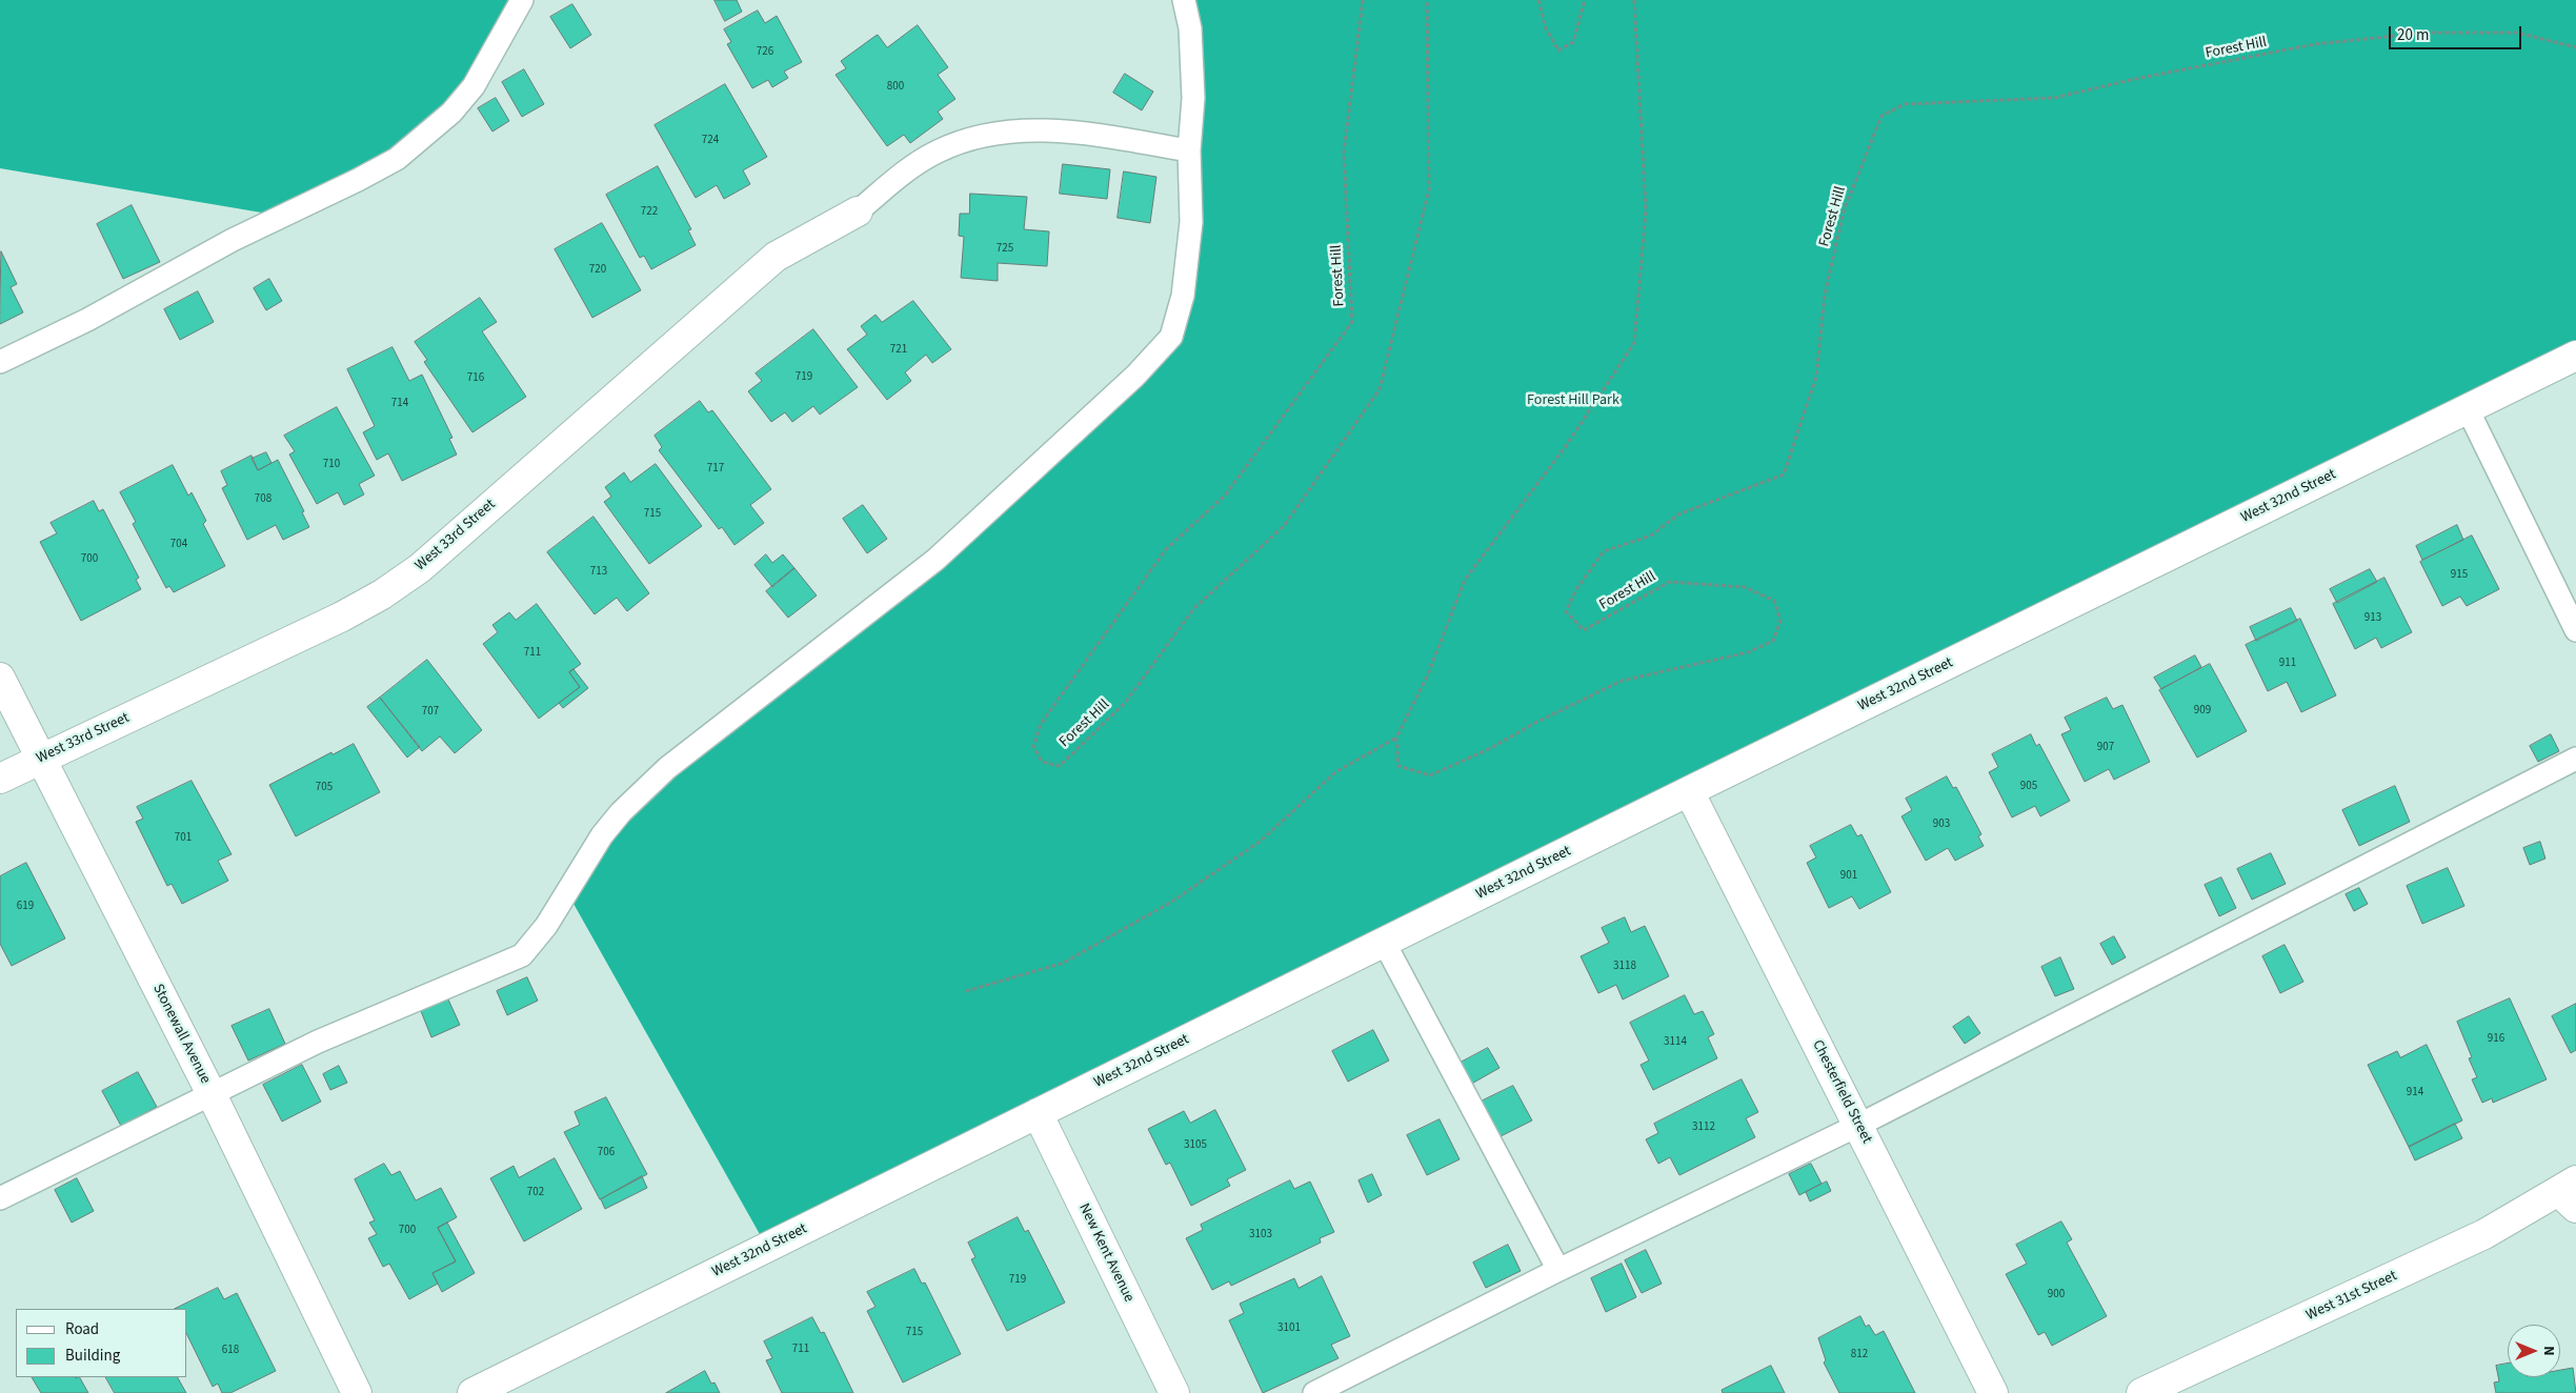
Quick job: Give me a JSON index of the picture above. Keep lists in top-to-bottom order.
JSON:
{
  "streets": {
    "street": [
      "West 32nd Street",
      "West 33rd Street",
      "Stonewall Avenue",
      "Chesterfield Street",
      "New Kent Avenue",
      "West 31st Street"
    ],
    "path": ["Forest Hill"]
  },
  "crossings": [
    ["West 32nd Street", "Chesterfield Street"],
    ["West 32nd Street", "New Kent Avenue"],
    ["West 33rd Street", "Stonewall Avenue"]
  ],
  "parks": ["Forest Hill Park"],
  "house_numbers": [
    "726",
    "800",
    "724",
    "722",
    "725",
    "720",
    "721",
    "719",
    "716",
    "714",
    "710",
    "717",
    "708",
    "715",
    "704",
    "700",
    "713",
    "915",
    "913",
    "711",
    "911",
    "909",
    "707",
    "907",
    "905",
    "705",
    "903",
    "701",
    "901",
    "619",
    "3118",
    "916",
    "3114",
    "914",
    "3112",
    "3105",
    "706",
    "702",
    "700",
    "3103",
    "719",
    "900",
    "3101",
    "715",
    "711",
    "618",
    "812"
  ],
  "legend": ["Road", "Building"],
  "scale_bar": "20 m",
  "north": "right"
}
